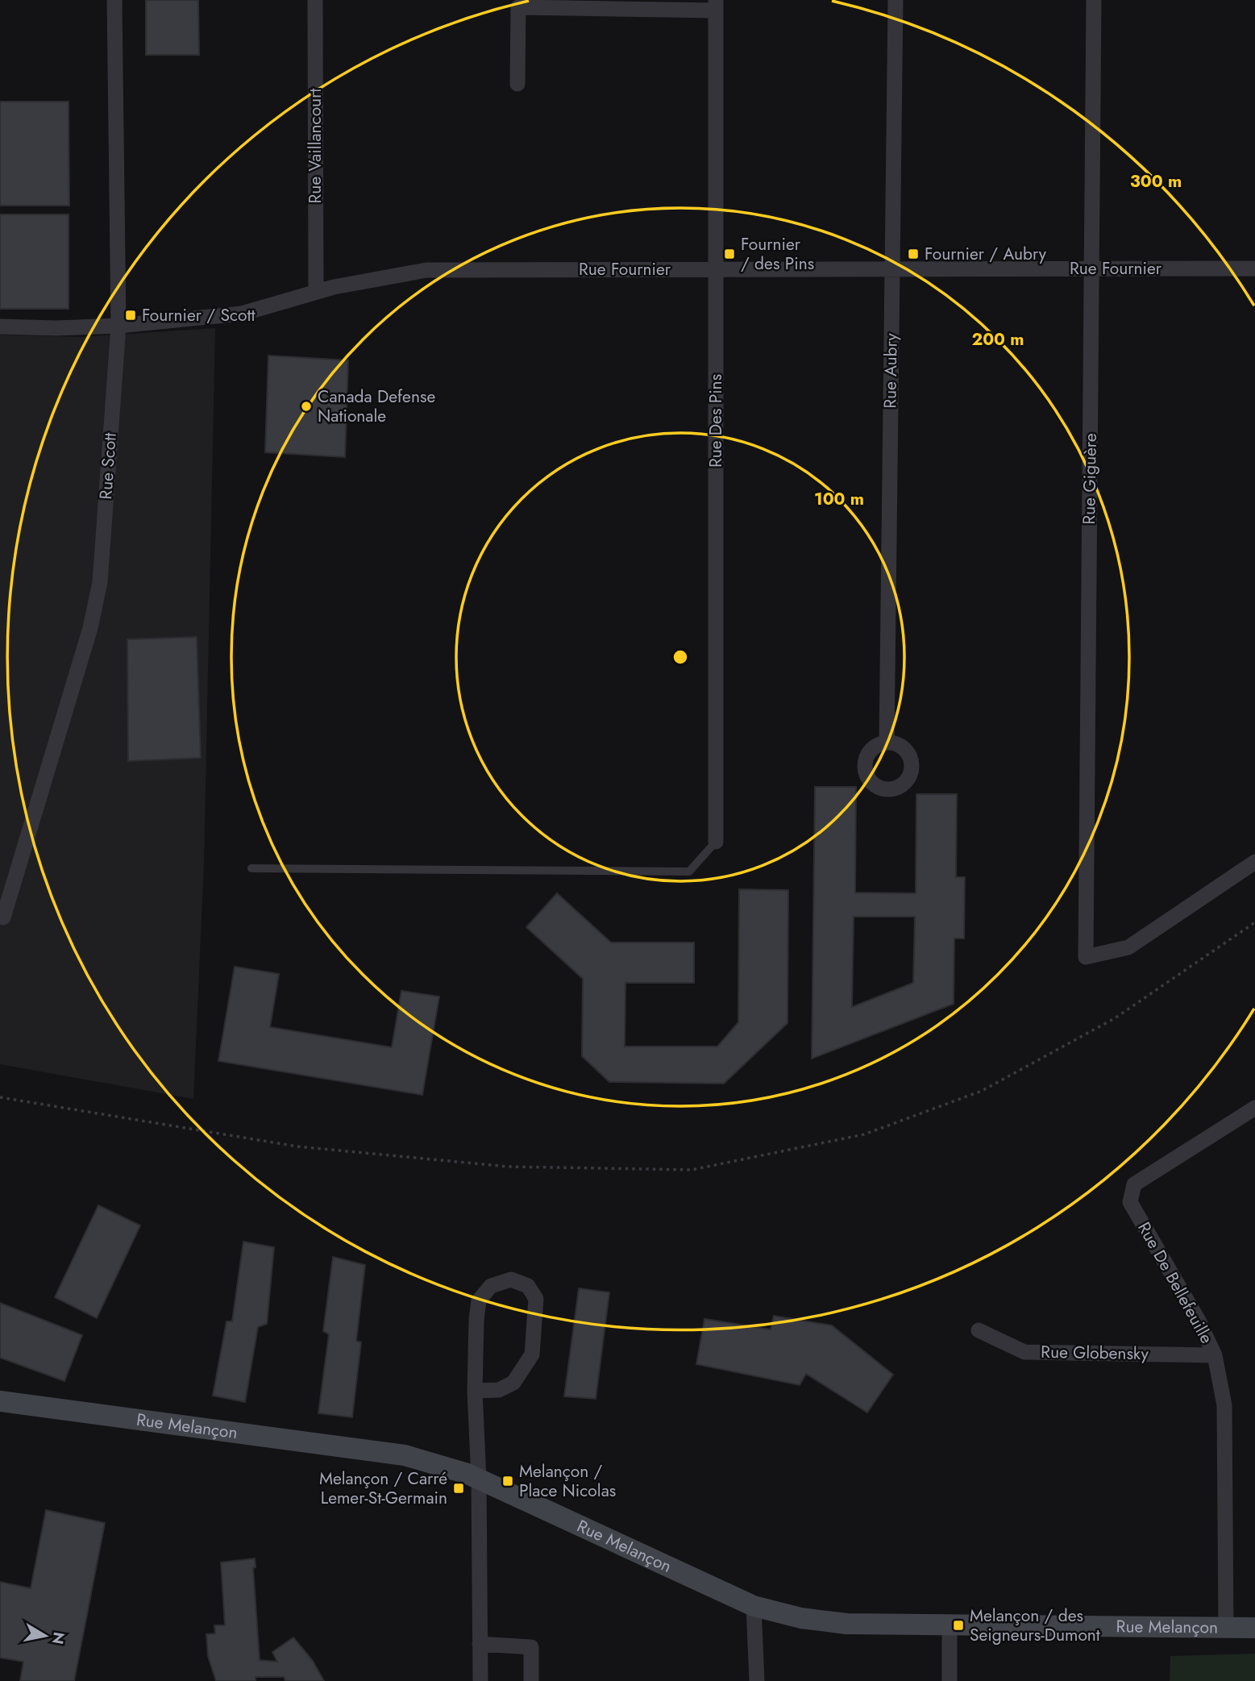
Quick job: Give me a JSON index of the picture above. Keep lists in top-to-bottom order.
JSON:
{
  "streets": {
    "street": [
      "Rue Vaillancourt",
      "Rue Fournier",
      "Rue Aubry",
      "Rue Des Pins",
      "Rue Scott",
      "Rue Giguère",
      "Rue De Bellefeuille",
      "Rue Globensky",
      "Rue Melançon"
    ]
  },
  "crossings": [
    ["Rue Vaillancourt", "Rue Fournier"],
    ["Rue Fournier", "Rue Aubry"],
    ["Rue Fournier", "Rue Des Pins"],
    ["Rue Fournier", "Rue Scott"],
    ["Rue Fournier", "Rue Giguère"],
    ["Rue De Bellefeuille", "Rue Globensky"],
    ["Rue De Bellefeuille", "Rue Melançon"]
  ],
  "places": {
    "transit": [
      "Fournier / des Pins",
      "Fournier / Aubry",
      "Fournier / Scott",
      "Melançon / Place Nicolas",
      "Melançon / Carré Lemer-St-Germain",
      "Melançon / des Seigneurs-Dumont"
    ],
    "other": ["Canada Defense Nationale"]
  },
  "north": "right",
  "rings": ["300 m", "200 m", "100 m"]
}
